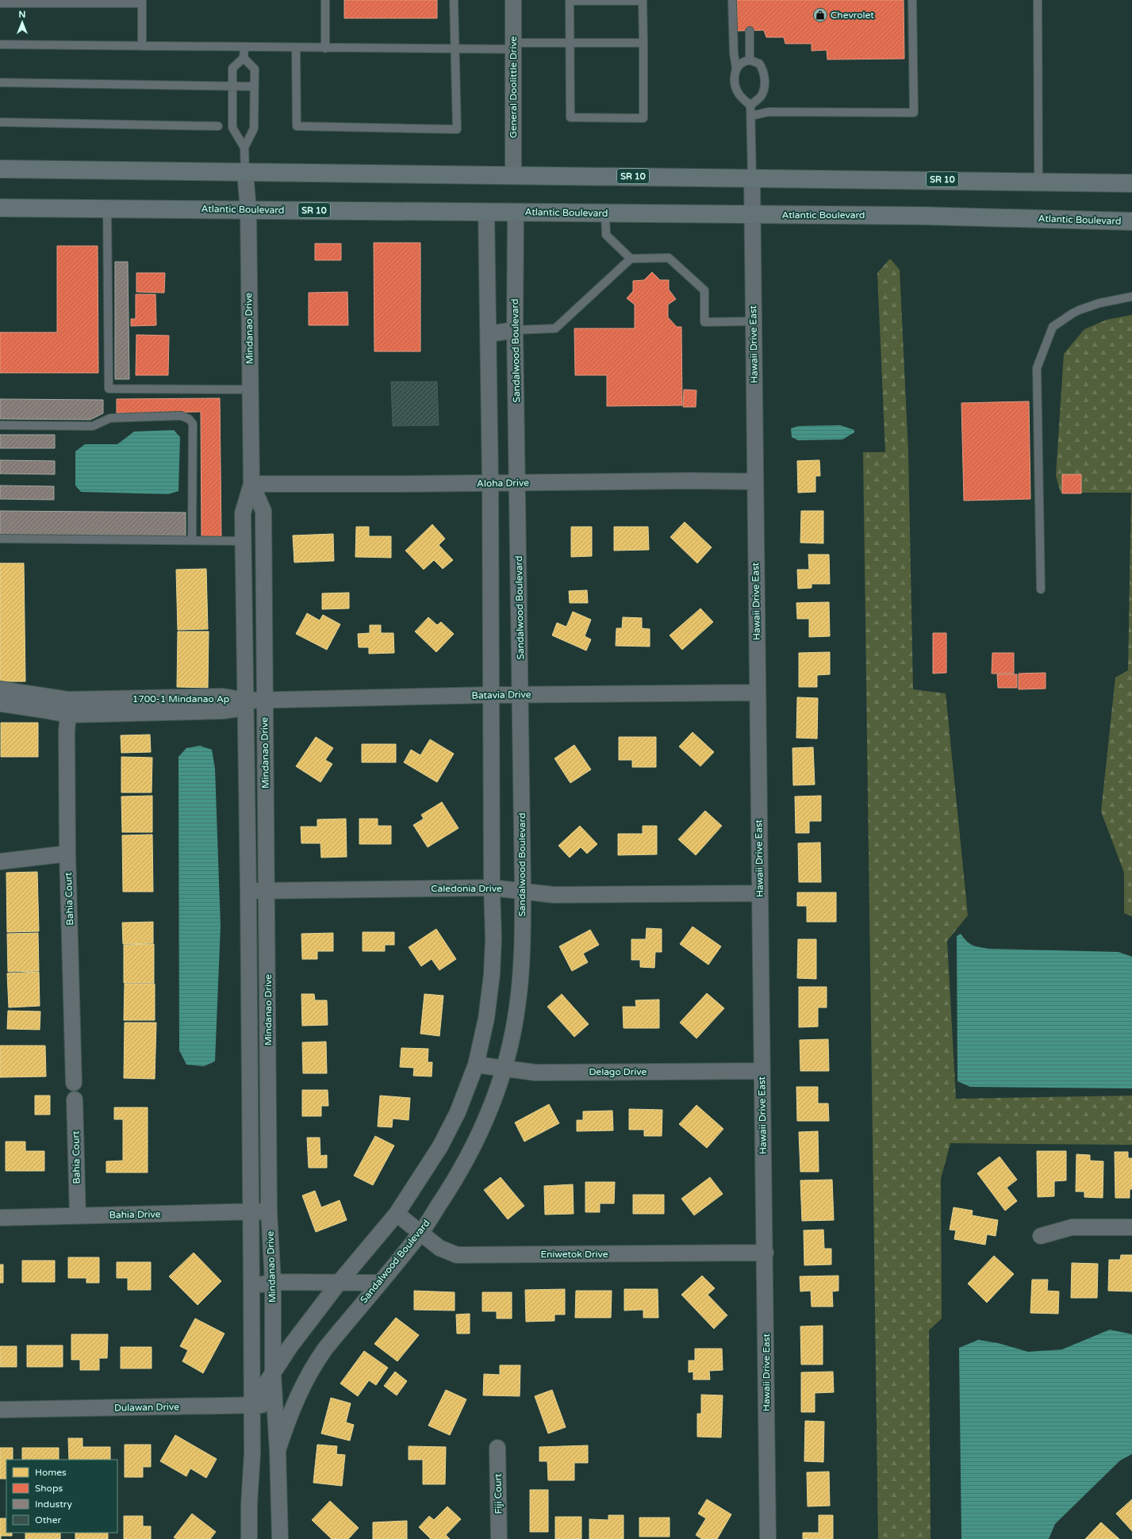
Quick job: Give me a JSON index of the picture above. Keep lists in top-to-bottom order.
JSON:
{
  "streets": {
    "highway": ["SR 10", "Atlantic Boulevard"],
    "street": [
      "General Doolittle Drive",
      "Mindanao Drive",
      "Hawaii Drive East",
      "Sandalwood Boulevard",
      "Aloha Drive",
      "Batavia Drive",
      "1700-1 Mindanao Ap",
      "Caledonia Drive",
      "Bahia Court",
      "Delago Drive",
      "Bahia Drive",
      "Eniwetok Drive",
      "Dulawan Drive",
      "Fiji Court"
    ]
  },
  "crossings": [
    ["General Doolittle Drive", "SR 10"],
    ["SR 10", "Mindanao Drive"],
    ["SR 10", "Hawaii Drive East"],
    ["Atlantic Boulevard", "Mindanao Drive"],
    ["Atlantic Boulevard", "Hawaii Drive East"],
    ["Atlantic Boulevard", "Sandalwood Boulevard"],
    ["Mindanao Drive", "Sandalwood Boulevard"],
    ["Mindanao Drive", "Aloha Drive"],
    ["Mindanao Drive", "Batavia Drive"],
    ["Mindanao Drive", "1700-1 Mindanao Ap"],
    ["Mindanao Drive", "Caledonia Drive"],
    ["Mindanao Drive", "Bahia Drive"],
    ["Mindanao Drive", "Dulawan Drive"],
    ["Hawaii Drive East", "Aloha Drive"],
    ["Hawaii Drive East", "Batavia Drive"],
    ["Hawaii Drive East", "Caledonia Drive"],
    ["Hawaii Drive East", "Delago Drive"],
    ["Hawaii Drive East", "Eniwetok Drive"],
    ["Sandalwood Boulevard", "Aloha Drive"],
    ["Sandalwood Boulevard", "Batavia Drive"],
    ["Sandalwood Boulevard", "Caledonia Drive"],
    ["Sandalwood Boulevard", "Delago Drive"],
    ["Sandalwood Boulevard", "Eniwetok Drive"],
    ["Sandalwood Boulevard", "Dulawan Drive"],
    ["Batavia Drive", "1700-1 Mindanao Ap"],
    ["1700-1 Mindanao Ap", "Bahia Court"],
    ["Bahia Court", "Bahia Drive"]
  ],
  "places": {
    "shop": ["Chevrolet"]
  },
  "legend": [
    "Homes",
    "Shops",
    "Industry",
    "Other"
  ],
  "north": "top"
}
